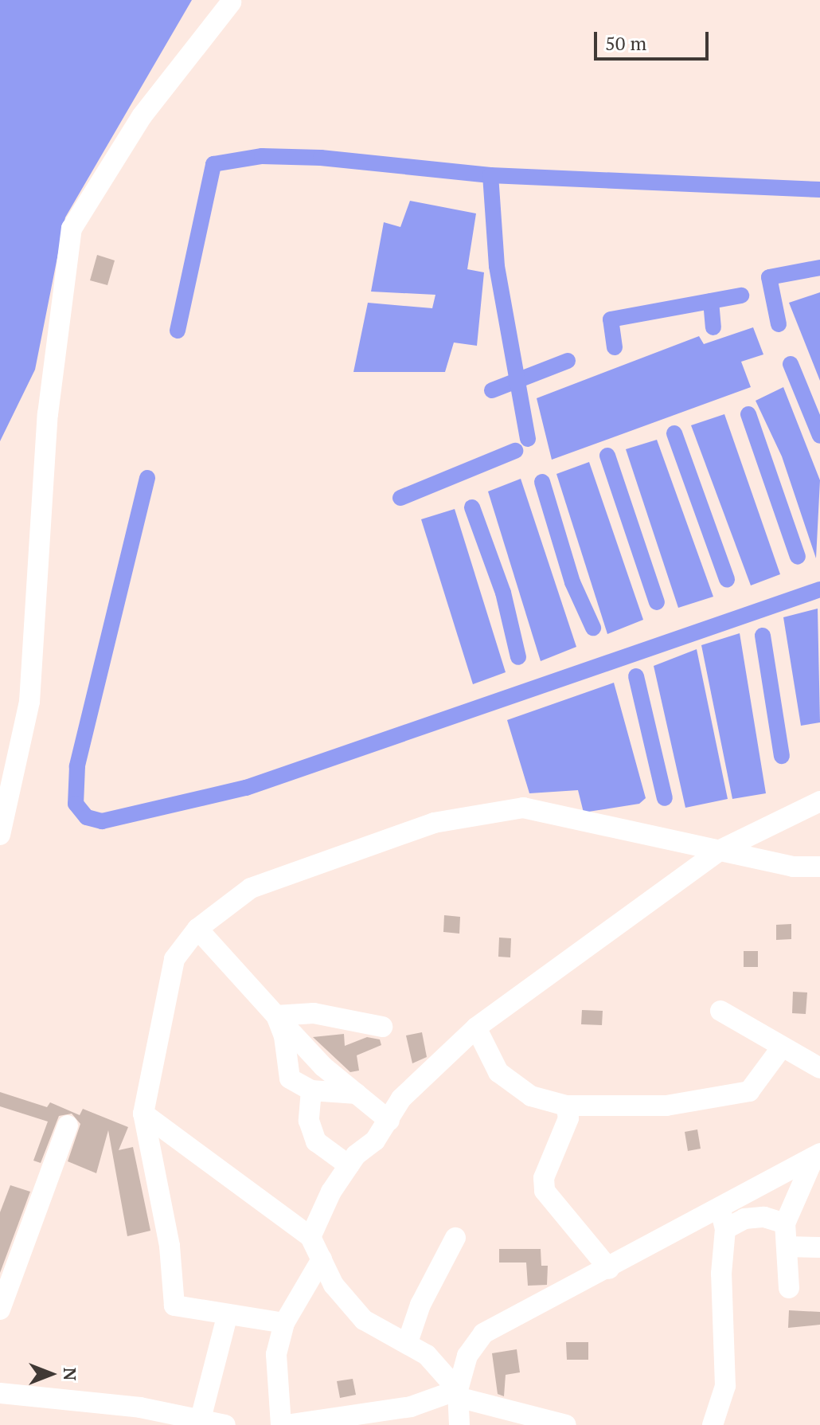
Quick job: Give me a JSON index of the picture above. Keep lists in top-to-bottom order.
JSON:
{
  "scale_bar": "50 m",
  "north": "right"
}
